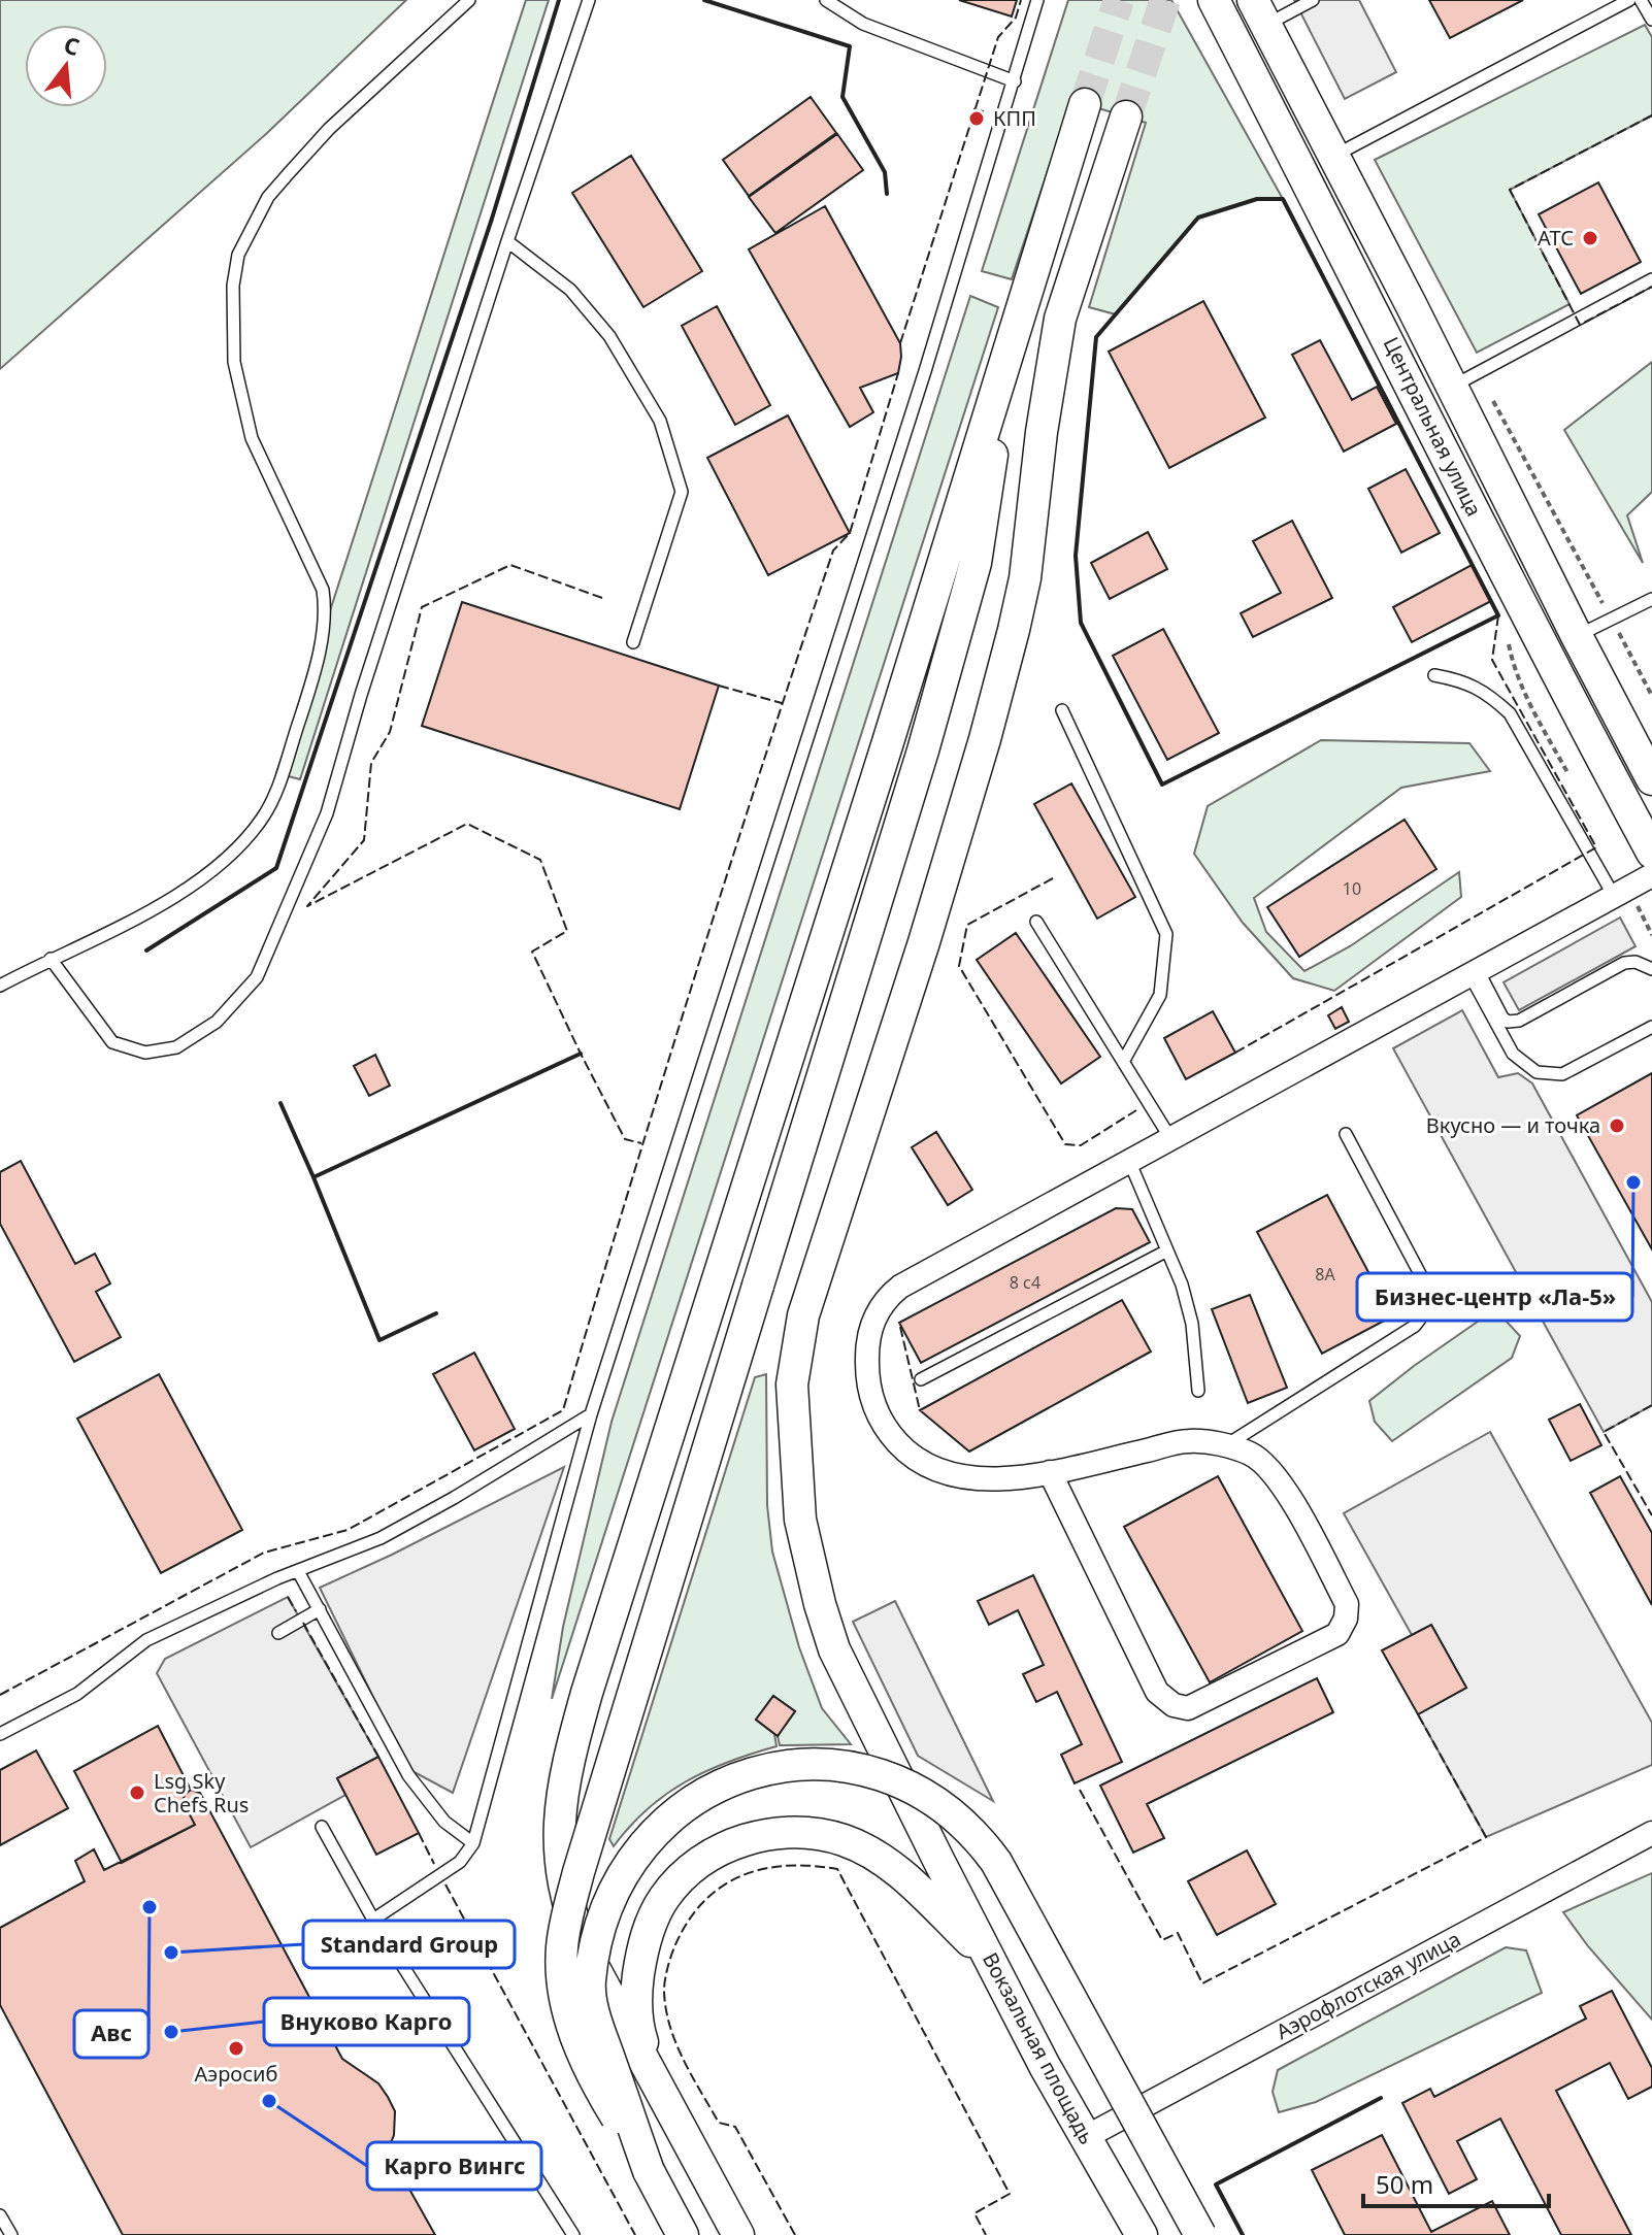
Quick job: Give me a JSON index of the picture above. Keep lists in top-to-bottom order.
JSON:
{
  "streets": {
    "main road": ["Центральная улица", "Вокзальная площадь"],
    "street": ["Аэрофлотская улица"]
  },
  "crossings": [
    ["Аэрофлотская улица", "Вокзальная площадь"]
  ],
  "places": [
    "КПП",
    "АТС",
    "Вкусно — и точка",
    "Бизнес-центр «Ла-5»",
    "Lsg Sky Chefs Rus",
    "Авс",
    "Standard Group",
    "Внуково Карго",
    "Аэросиб",
    "Карго Вингс"
  ],
  "house_numbers": ["10", "8А", "8 с4"],
  "scale_bar": "50 m",
  "north": "top"
}
